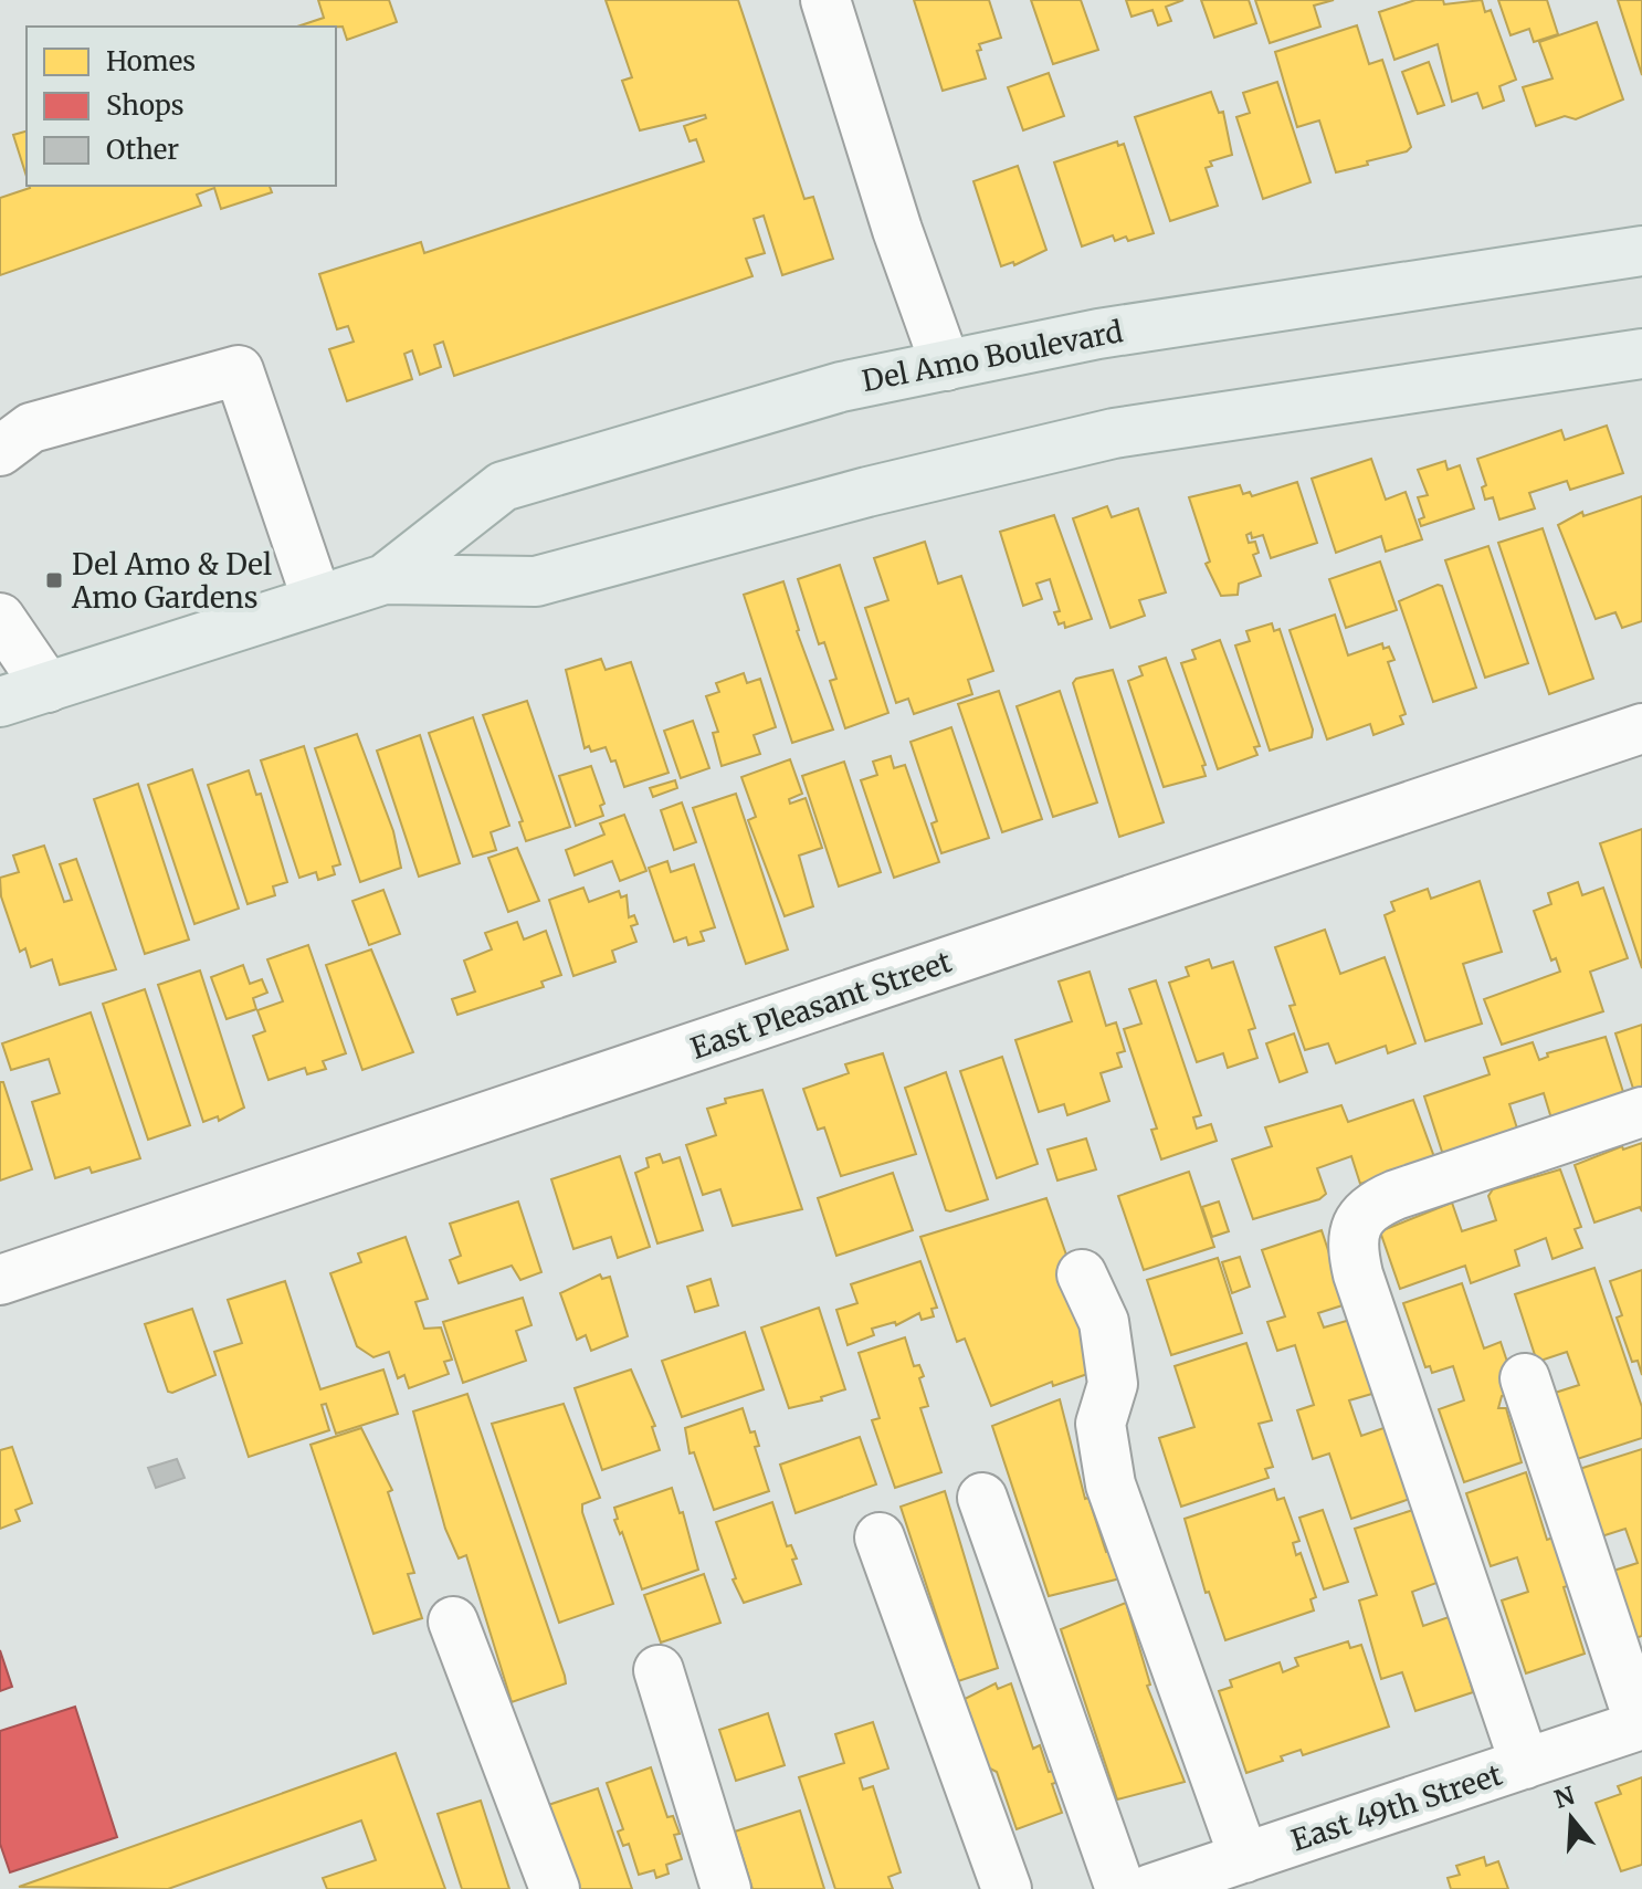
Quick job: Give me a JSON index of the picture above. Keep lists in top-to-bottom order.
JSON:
{
  "streets": {
    "main road": ["Del Amo Boulevard"],
    "street": ["East Pleasant Street", "East 49th Street"]
  },
  "places": {
    "transit": ["Del Amo & Del Amo Gardens"]
  },
  "legend": ["Homes", "Shops", "Other"],
  "north": "top"
}
